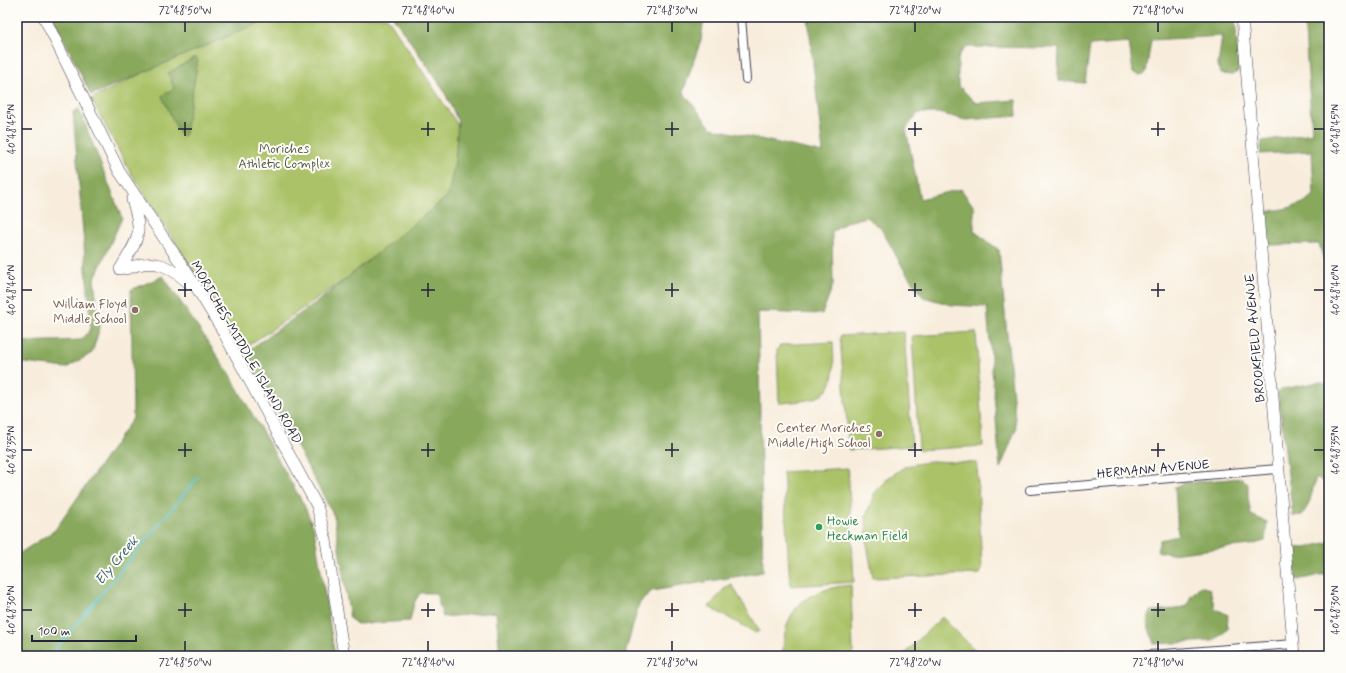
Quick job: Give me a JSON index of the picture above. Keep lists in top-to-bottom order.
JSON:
{
  "streets": {
    "main road": ["BROOKFIELD AVENUE", "MORICHES-MIDDLE ISLAND ROAD"],
    "street": ["HERMANN AVENUE"]
  },
  "crossings": [
    ["BROOKFIELD AVENUE", "HERMANN AVENUE"]
  ],
  "water": ["Ely Creek"],
  "parks": ["Moriches Athletic Complex"],
  "places": ["William Floyd Middle School", "Center Moriches Middle/High School", "Howie Heckman Field"],
  "scale_bar": "100 m",
  "coordinates": [
    "72°48'50\"W",
    "72°48'40\"W",
    "72°48'30\"W",
    "72°48'20\"W",
    "72°48'10\"W",
    "40°48'45\"N",
    "40°48'40\"N",
    "40°48'35\"N",
    "40°48'30\"N"
  ]
}
